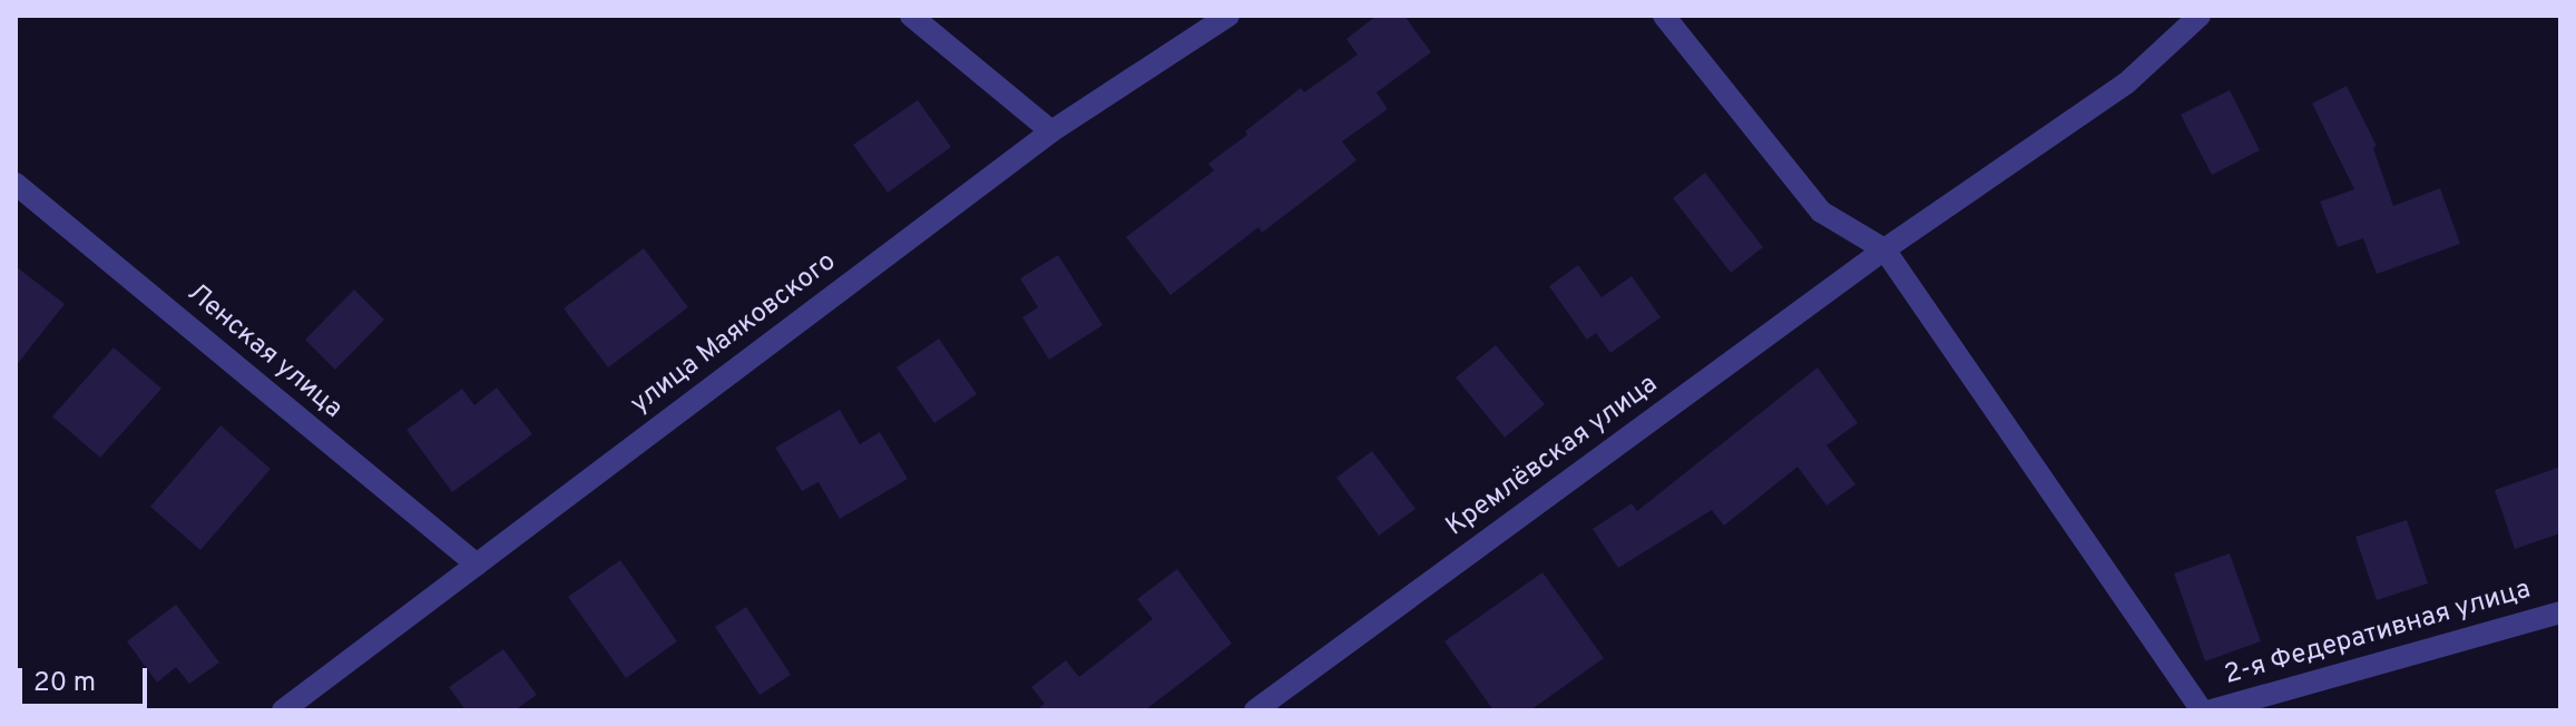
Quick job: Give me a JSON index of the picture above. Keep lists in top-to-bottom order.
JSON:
{
  "streets": {
    "street": [
      "улица Маяковского",
      "Ленская улица",
      "Кремлёвская улица",
      "2-я Федеративная улица"
    ]
  },
  "crossings": [
    ["улица Маяковского", "Ленская улица"]
  ],
  "scale_bar": "20 m"
}
